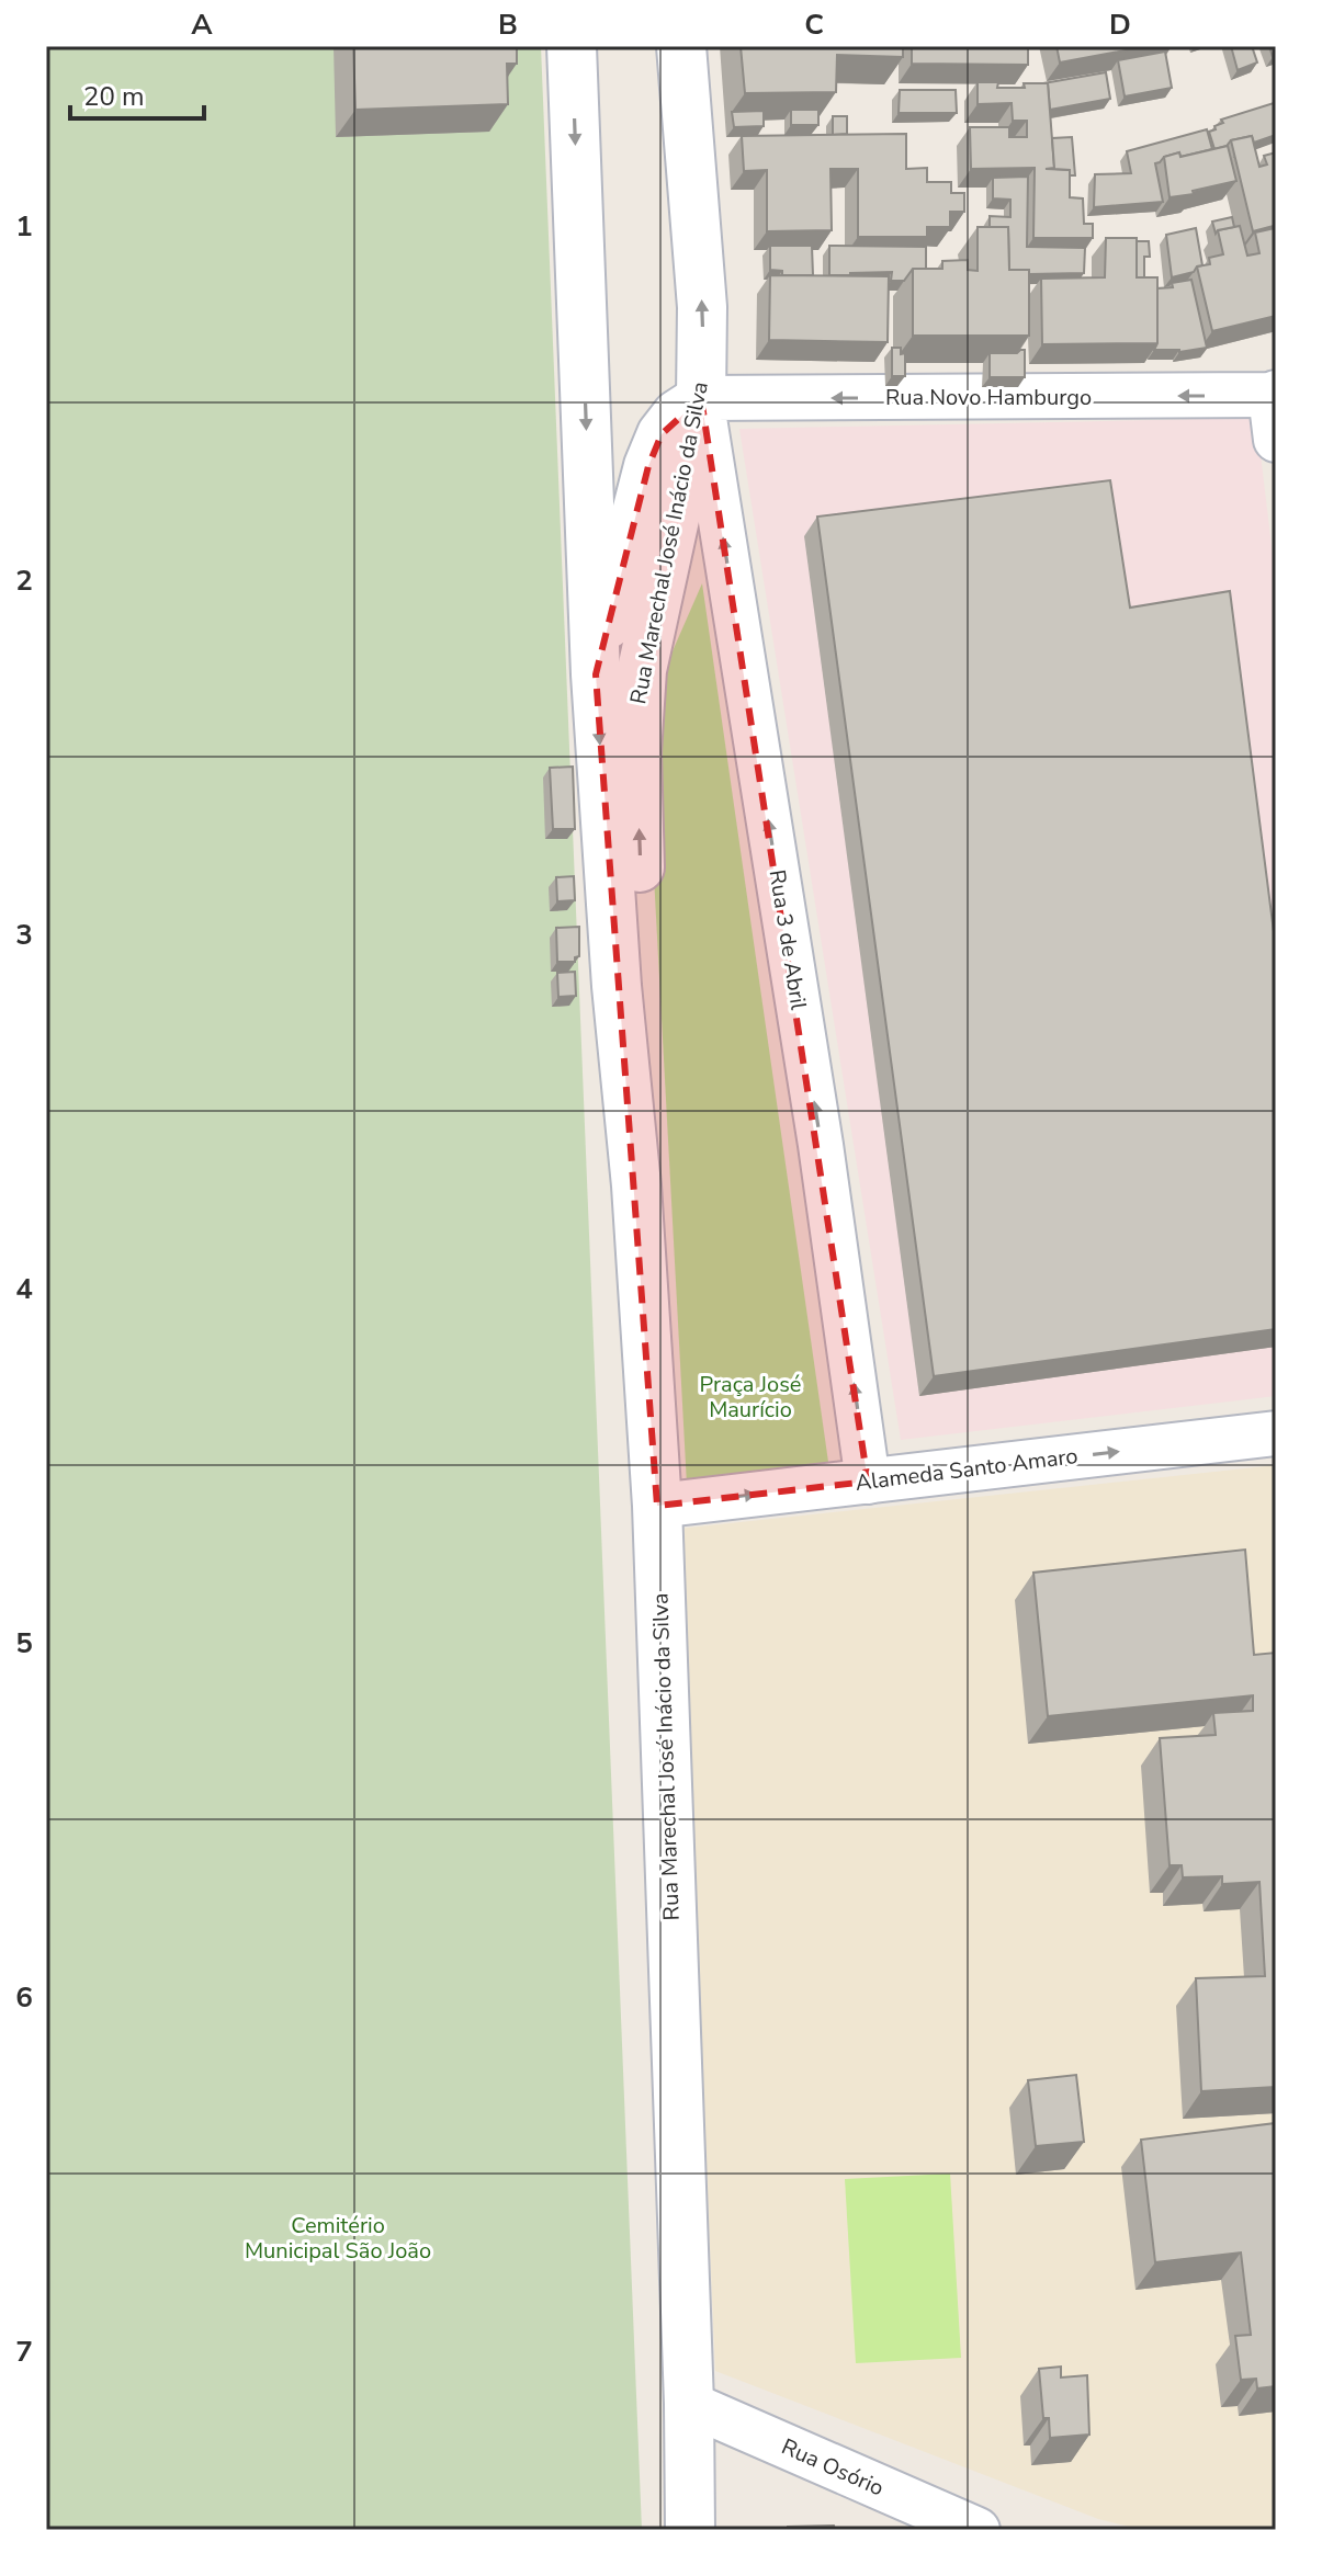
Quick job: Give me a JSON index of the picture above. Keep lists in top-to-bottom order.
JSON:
{
  "streets": {
    "main road": ["Rua Marechal José Inácio da Silva"],
    "street": [
      "Rua Novo Hamburgo",
      "Rua 3 de Abril",
      "Alameda Santo Amaro",
      "Rua Osório"
    ]
  },
  "crossings": [
    ["Rua Novo Hamburgo", "Rua Marechal José Inácio da Silva"],
    ["Rua Novo Hamburgo", "Rua 3 de Abril"],
    ["Rua Marechal José Inácio da Silva", "Rua 3 de Abril"],
    ["Rua Marechal José Inácio da Silva", "Alameda Santo Amaro"],
    ["Rua Marechal José Inácio da Silva", "Rua Osório"],
    ["Rua 3 de Abril", "Alameda Santo Amaro"]
  ],
  "one_way": ["Rua Novo Hamburgo", "Rua 3 de Abril", "Alameda Santo Amaro"],
  "parks": ["Praça José Maurício", "Cemitério Municipal São João"],
  "scale_bar": "20 m",
  "grid": {
    "columns": [
      "A",
      "B",
      "C",
      "D"
    ],
    "rows": [
      "1",
      "2",
      "3",
      "4",
      "5",
      "6",
      "7"
    ]
  }
}
